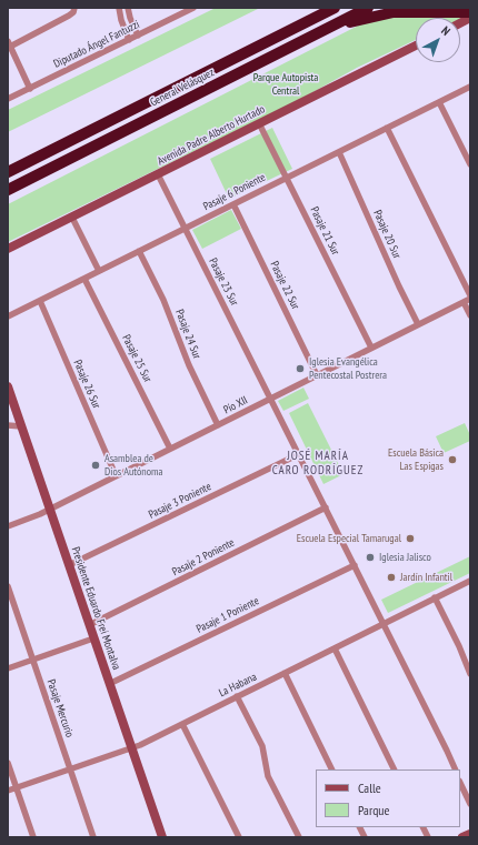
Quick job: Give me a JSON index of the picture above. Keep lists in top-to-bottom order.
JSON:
{
  "streets": {
    "highway": ["General Velásquez"],
    "street": [
      "Diputado Ángel Fantuzzi",
      "Avenida Padre Alberto Hurtado",
      "Pasaje 6 Poniente",
      "Pasaje 21 Sur",
      "Pasaje 20 Sur",
      "Pasaje 23 Sur",
      "Pasaje 22 Sur",
      "Pasaje 24 Sur",
      "Pasaje 25 Sur",
      "Pasaje 26 Sur",
      "Pío XII",
      "Pasaje 3 Poniente",
      "Pasaje 2 Poniente",
      "Presidente Eduardo Frei Montalva",
      "Pasaje 1 Poniente",
      "La Habana",
      "Pasaje Mercurio"
    ]
  },
  "crossings": [
    ["Avenida Padre Alberto Hurtado", "Pasaje 21 Sur"],
    ["Avenida Padre Alberto Hurtado", "Pasaje 23 Sur"],
    ["Pasaje 6 Poniente", "Pasaje 21 Sur"],
    ["Pasaje 6 Poniente", "Pasaje 20 Sur"],
    ["Pasaje 6 Poniente", "Pasaje 23 Sur"],
    ["Pasaje 6 Poniente", "Pasaje 22 Sur"],
    ["Pasaje 6 Poniente", "Pasaje 24 Sur"],
    ["Pasaje 6 Poniente", "Pasaje 25 Sur"],
    ["Pasaje 6 Poniente", "Pasaje 26 Sur"],
    ["Pasaje 21 Sur", "Pío XII"],
    ["Pasaje 20 Sur", "Pío XII"],
    ["Pasaje 23 Sur", "Pío XII"],
    ["Pasaje 23 Sur", "Pasaje 3 Poniente"],
    ["Pasaje 23 Sur", "Pasaje 2 Poniente"],
    ["Pasaje 23 Sur", "Pasaje 1 Poniente"],
    ["Pasaje 23 Sur", "La Habana"],
    ["Pasaje 22 Sur", "Pío XII"],
    ["Pasaje 24 Sur", "Pío XII"],
    ["Pasaje 25 Sur", "Pío XII"],
    ["Pasaje 26 Sur", "Pío XII"],
    ["Pío XII", "Presidente Eduardo Frei Montalva"],
    ["Pasaje 3 Poniente", "Presidente Eduardo Frei Montalva"],
    ["Pasaje 2 Poniente", "Presidente Eduardo Frei Montalva"],
    ["Presidente Eduardo Frei Montalva", "Pasaje 1 Poniente"],
    ["Presidente Eduardo Frei Montalva", "La Habana"],
    ["La Habana", "Pasaje Mercurio"]
  ],
  "districts": ["JOSÉ MARÍA CARO RODRÍGUEZ"],
  "parks": ["Parque Autopista Central"],
  "places": [
    "Iglesia Evangélica Pentecostal Postrera",
    "Escuela Básica Las Espigas",
    "Asamblea de Dios Autónoma",
    "Escuela Especial Tamarugal",
    "Iglesia Jalisco",
    "Jardín Infantil"
  ],
  "legend": ["Calle", "Parque"],
  "north": "top right"
}
